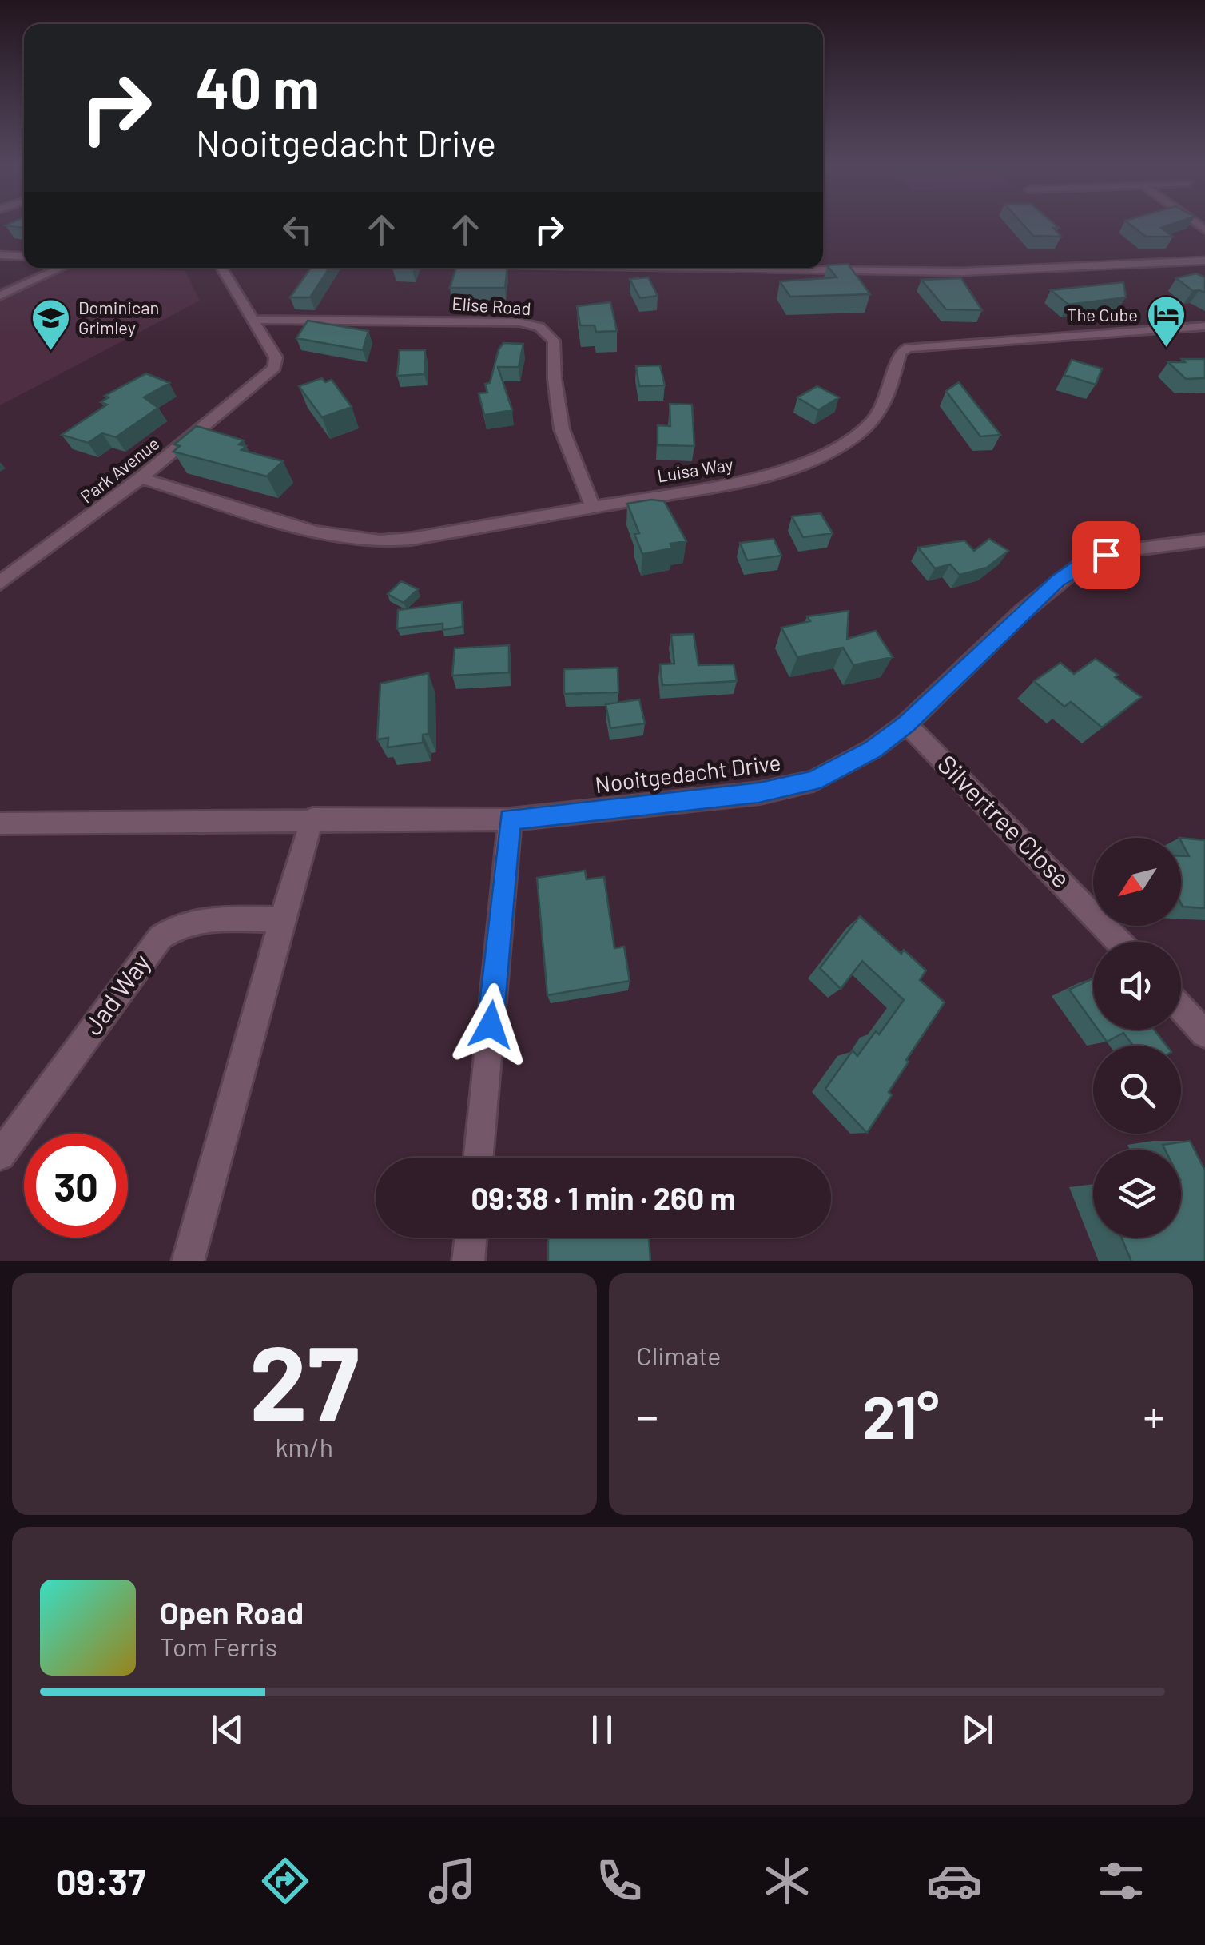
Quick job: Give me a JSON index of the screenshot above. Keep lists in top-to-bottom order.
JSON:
{
  "streets": {
    "street": [
      "Elise Road",
      "Park Avenue",
      "Luisa Way",
      "Nooitgedacht Drive",
      "Silvertree Close",
      "Jad Way"
    ]
  },
  "crossings": [
    ["Elise Road", "Park Avenue"],
    ["Elise Road", "Luisa Way"],
    ["Park Avenue", "Luisa Way"],
    ["Nooitgedacht Drive", "Silvertree Close"]
  ],
  "places": {
    "hotel": ["The Cube"],
    "school or university": ["Dominican Grimley"]
  },
  "north": "bottom left",
  "page": {
    "turn": ["40 m", "Nooitgedacht Drive"],
    "limit": "30",
    "trip": "09:38 · 1 min · 260 m",
    "tile": [
      ["27", "km/h"],
      "Climate"
    ],
    "heat": ["−", "21°", "+"],
    "song": ["Open Road", "Tom Ferris"],
    "tabs": "09:37"
  }
}
